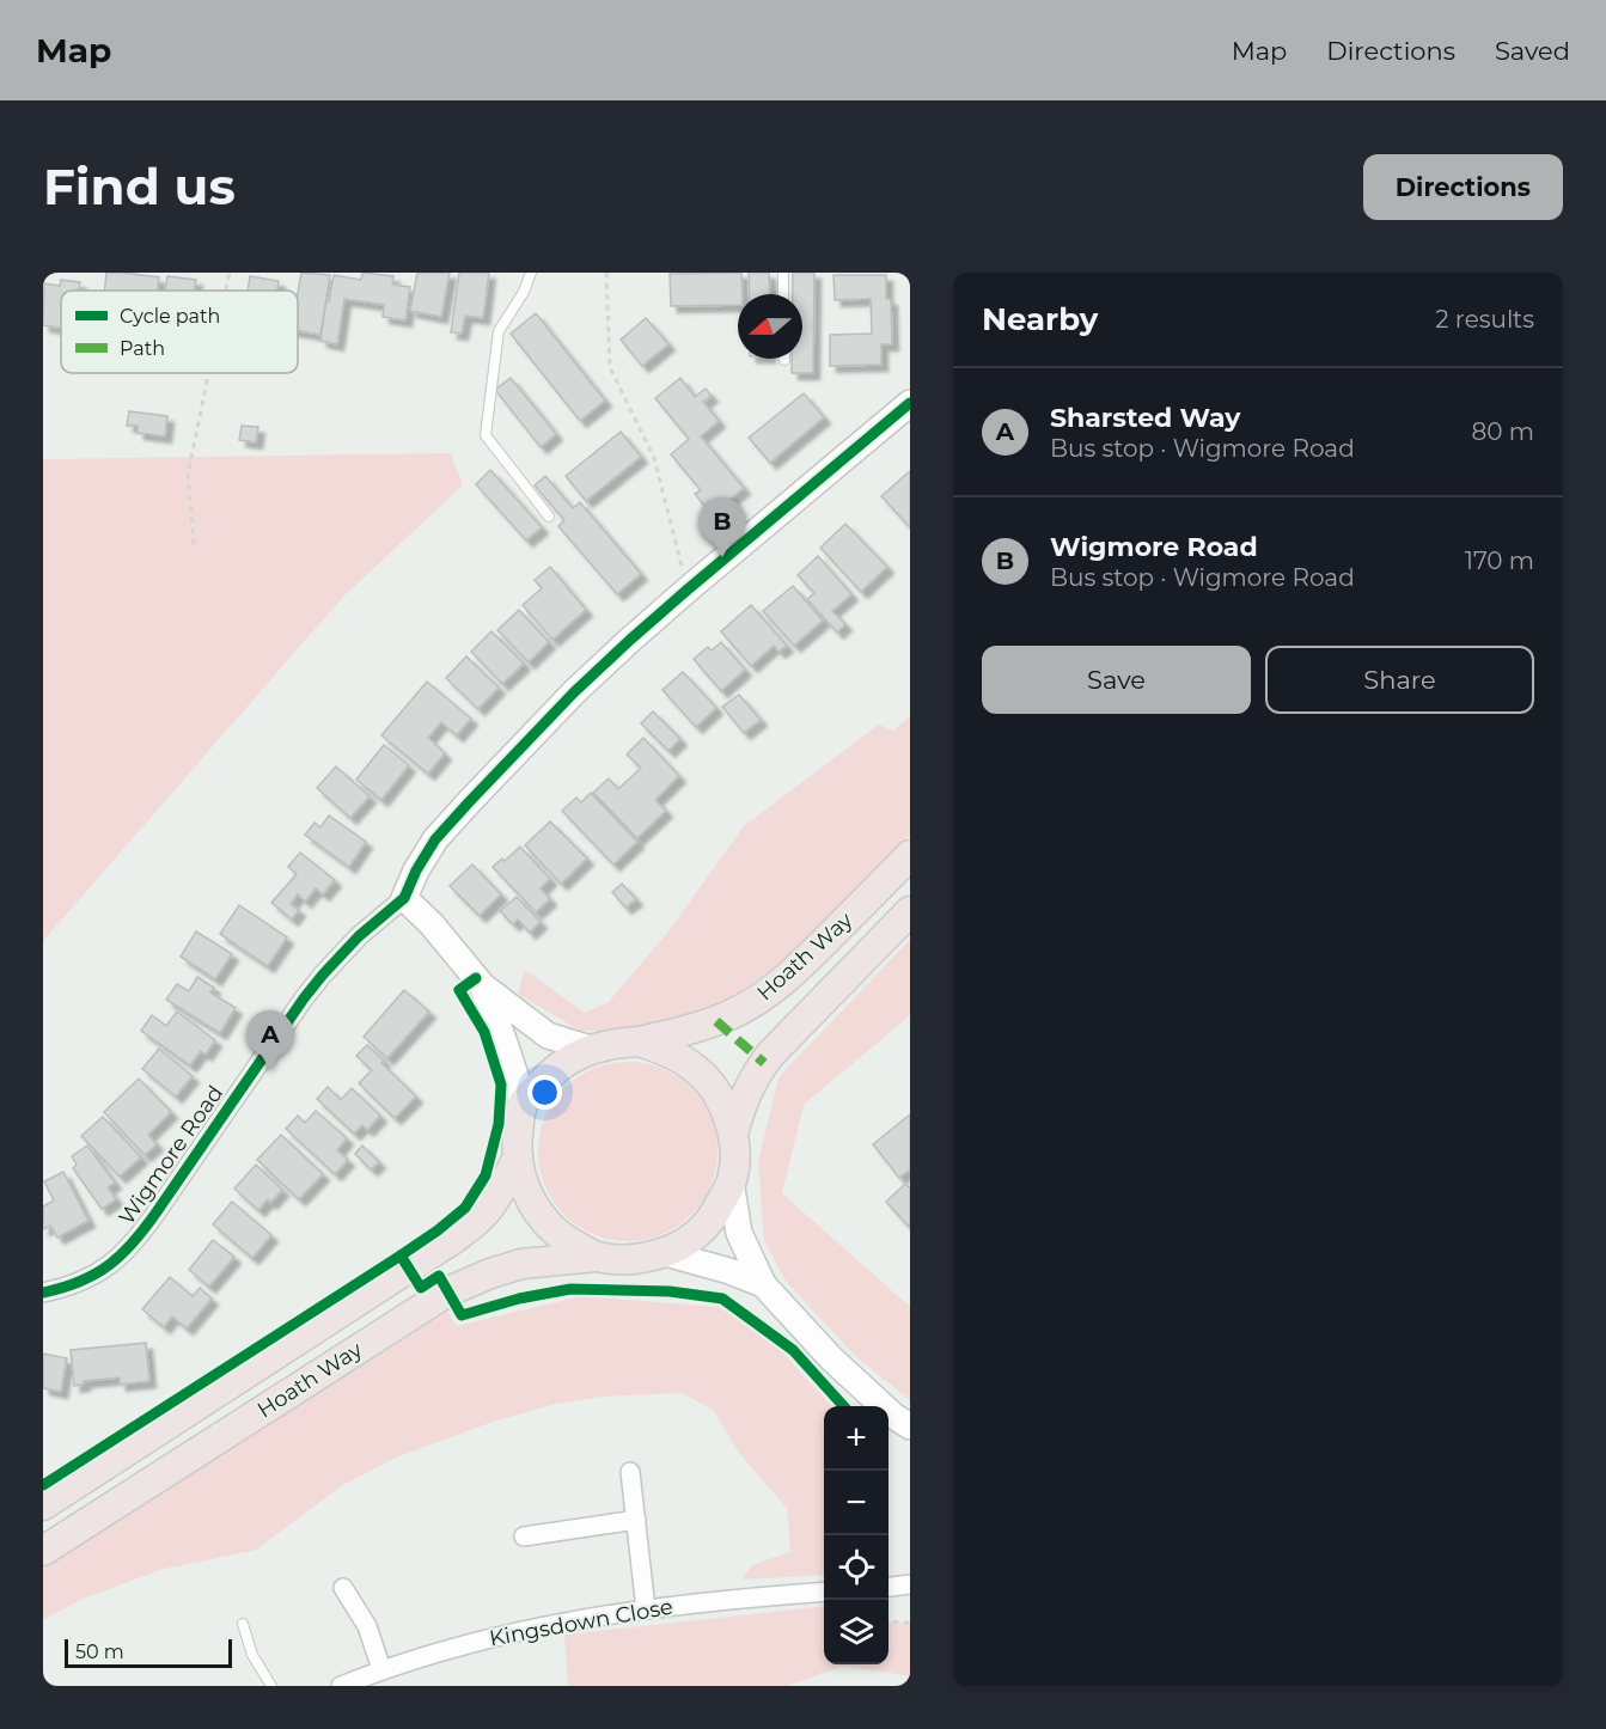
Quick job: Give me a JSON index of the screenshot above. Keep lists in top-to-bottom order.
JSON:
{
  "streets": {
    "main road": ["Hoath Way"],
    "street": ["Wigmore Road", "Kingsdown Close"]
  },
  "legend": ["Cycle path", "Path"],
  "scale_bar": "50 m",
  "north": "left",
  "page": {
    "header": "Map",
    "nav": ["Map", "Directions", "Saved"],
    "buttons": [
      "Directions",
      ["Save", "Share"]
    ],
    "title": "Find us",
    "heading": ["Nearby", "2 results"],
    "list": [
      {
        "mark": "A",
        "name": "Sharsted Way",
        "note": "Bus stop · Wigmore Road",
        "value": "80 m"
      },
      {
        "mark": "B",
        "name": "Wigmore Road",
        "note": "Bus stop · Wigmore Road",
        "value": "170 m"
      }
    ],
    "pins": ["B", "A"],
    "map_buttons": ["+", "−"],
    "scale": "50 m"
  }
}
